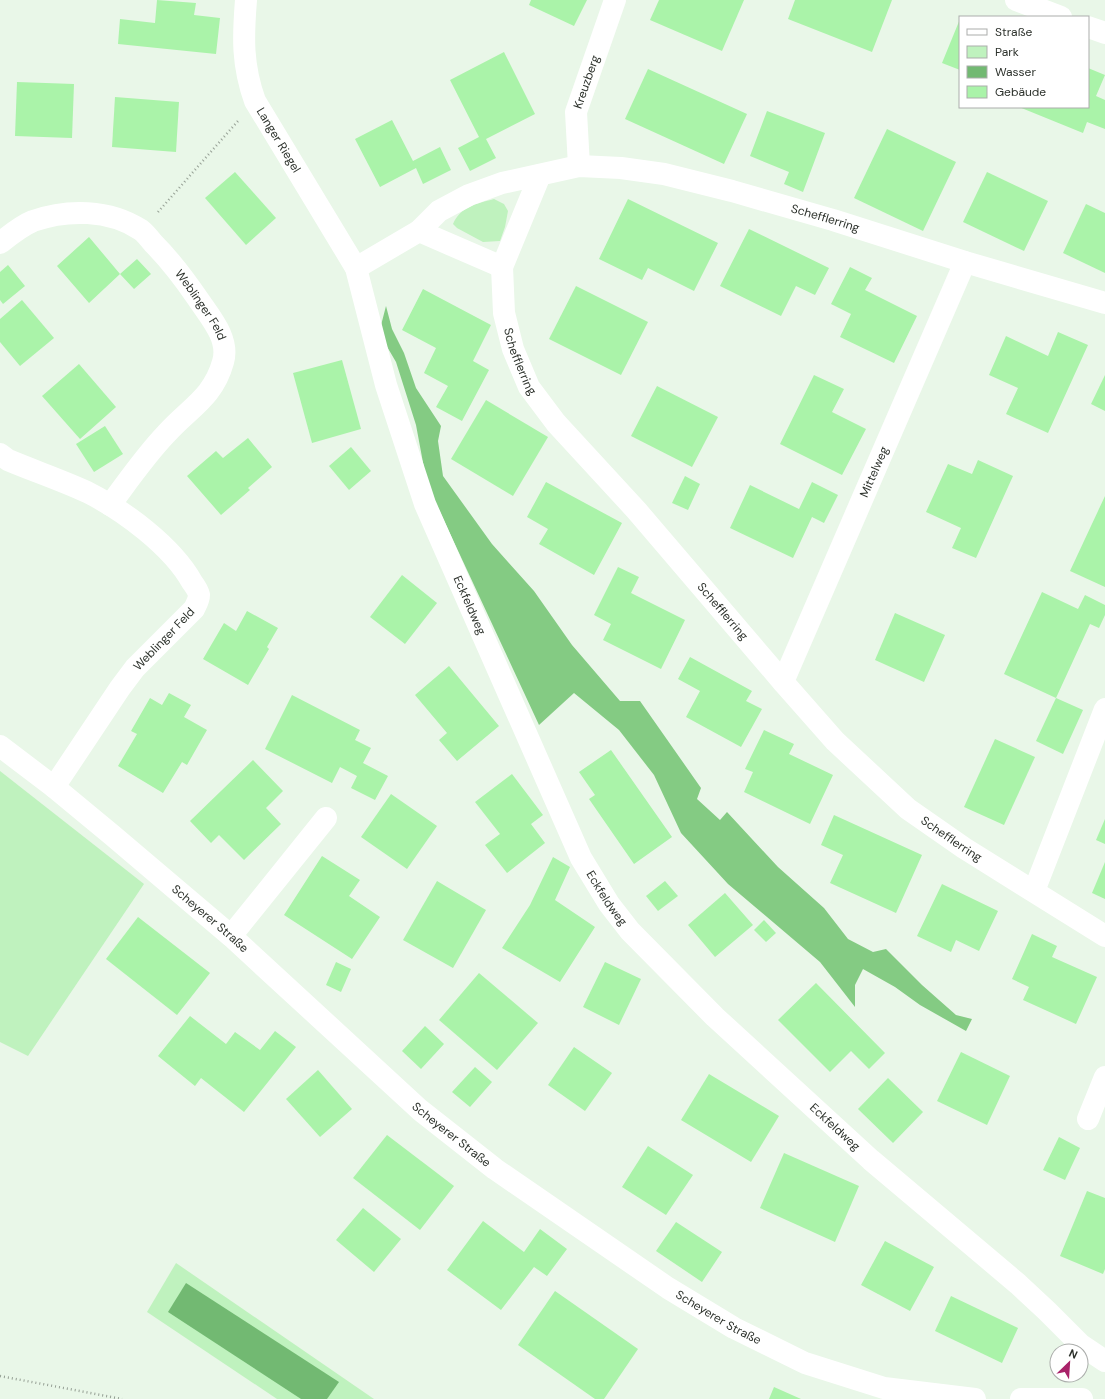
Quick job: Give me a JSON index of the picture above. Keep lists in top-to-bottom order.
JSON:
{
  "streets": {
    "street": [
      "Kreuzberg",
      "Langer Riegel",
      "Schefflerring",
      "Weblinger Feld",
      "Mittelweg",
      "Eckfeldweg",
      "Scheyerer Straße"
    ]
  },
  "crossings": [
    ["Kreuzberg", "Schefflerring"],
    ["Langer Riegel", "Schefflerring"],
    ["Langer Riegel", "Eckfeldweg"],
    ["Schefflerring", "Mittelweg"],
    ["Schefflerring", "Eckfeldweg"],
    ["Weblinger Feld", "Scheyerer Straße"]
  ],
  "legend": [
    "Straße",
    "Park",
    "Wasser",
    "Gebäude"
  ],
  "north": "top right"
}
